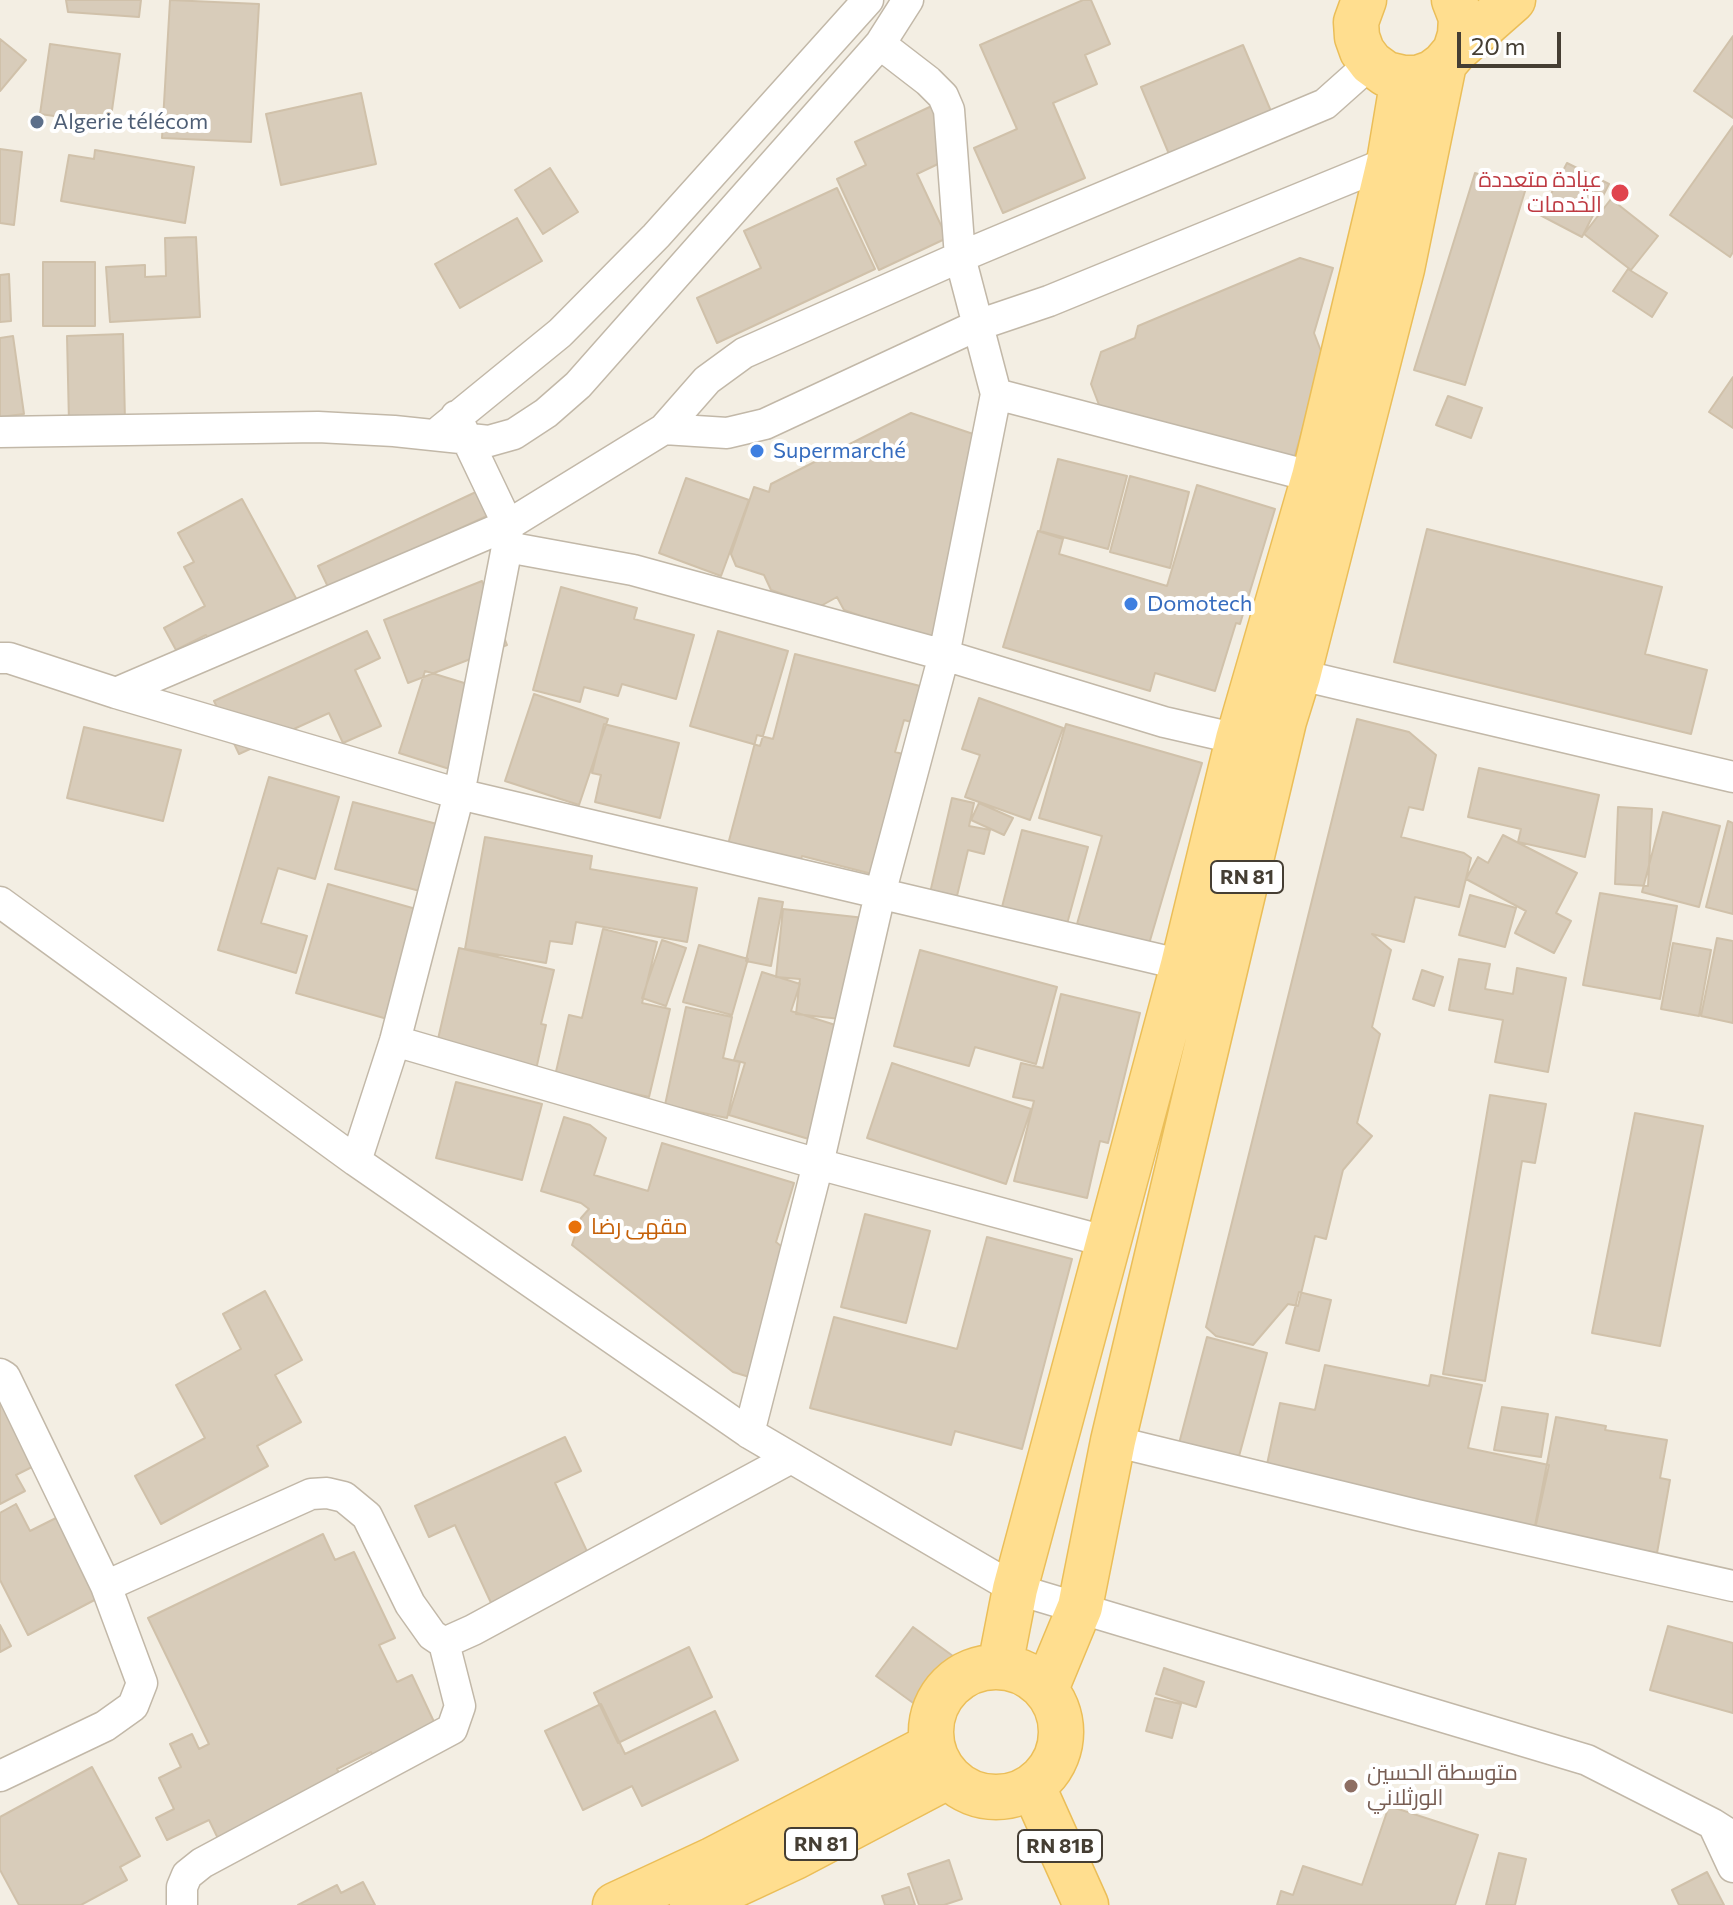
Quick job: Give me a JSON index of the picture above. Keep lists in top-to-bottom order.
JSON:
{
  "streets": {
    "main road": ["RN 81", "RN 81B"]
  },
  "crossings": [
    ["RN 81", "RN 81B"]
  ],
  "places": [
    "Algerie télécom",
    "عيادة متعددة الخدمات",
    "Supermarché",
    "Domotech",
    "مقهى رضا",
    "متوسطة الحسين الورثلاني"
  ],
  "scale_bar": "20 m"
}
